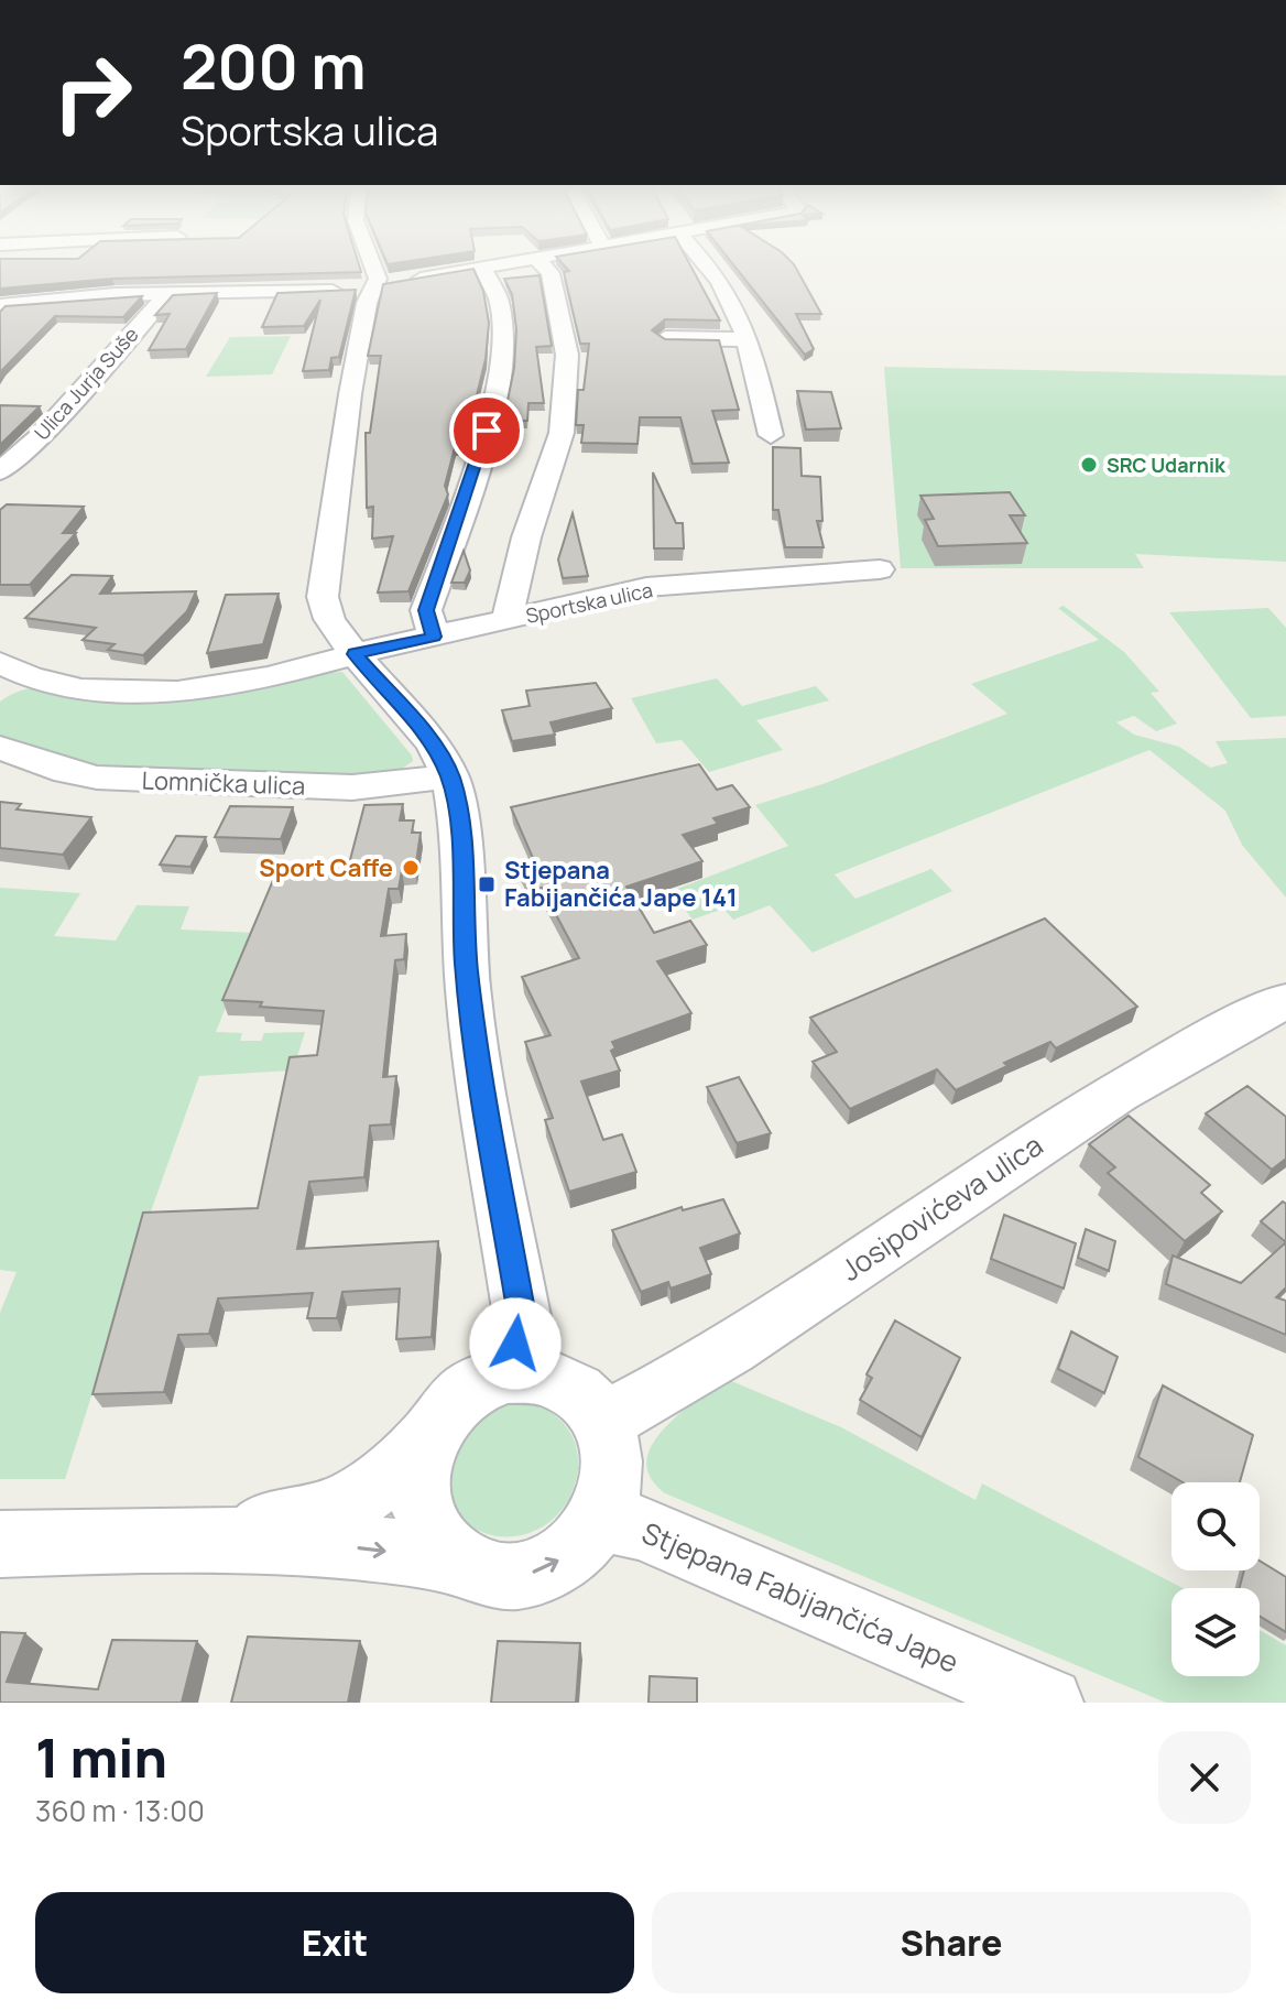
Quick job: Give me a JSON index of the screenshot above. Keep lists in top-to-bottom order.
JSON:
{
  "streets": {
    "street": [
      "Ulica Jurja Suše",
      "Sportska ulica",
      "Lomnička ulica",
      "Josipovićeva ulica",
      "Stjepana Fabijančića Jape"
    ]
  },
  "crossings": [
    ["Josipovićeva ulica", "Stjepana Fabijančića Jape"]
  ],
  "places": {
    "other": ["SRC Udarnik", "Sport Caffe"],
    "transit": ["Stjepana Fabijančića Jape 141"]
  },
  "page": {
    "turn": ["200 m", "Sportska ulica"],
    "heading": ["1 min", "360 m · 13:00"],
    "buttons": ["Exit", "Share"]
  }
}
